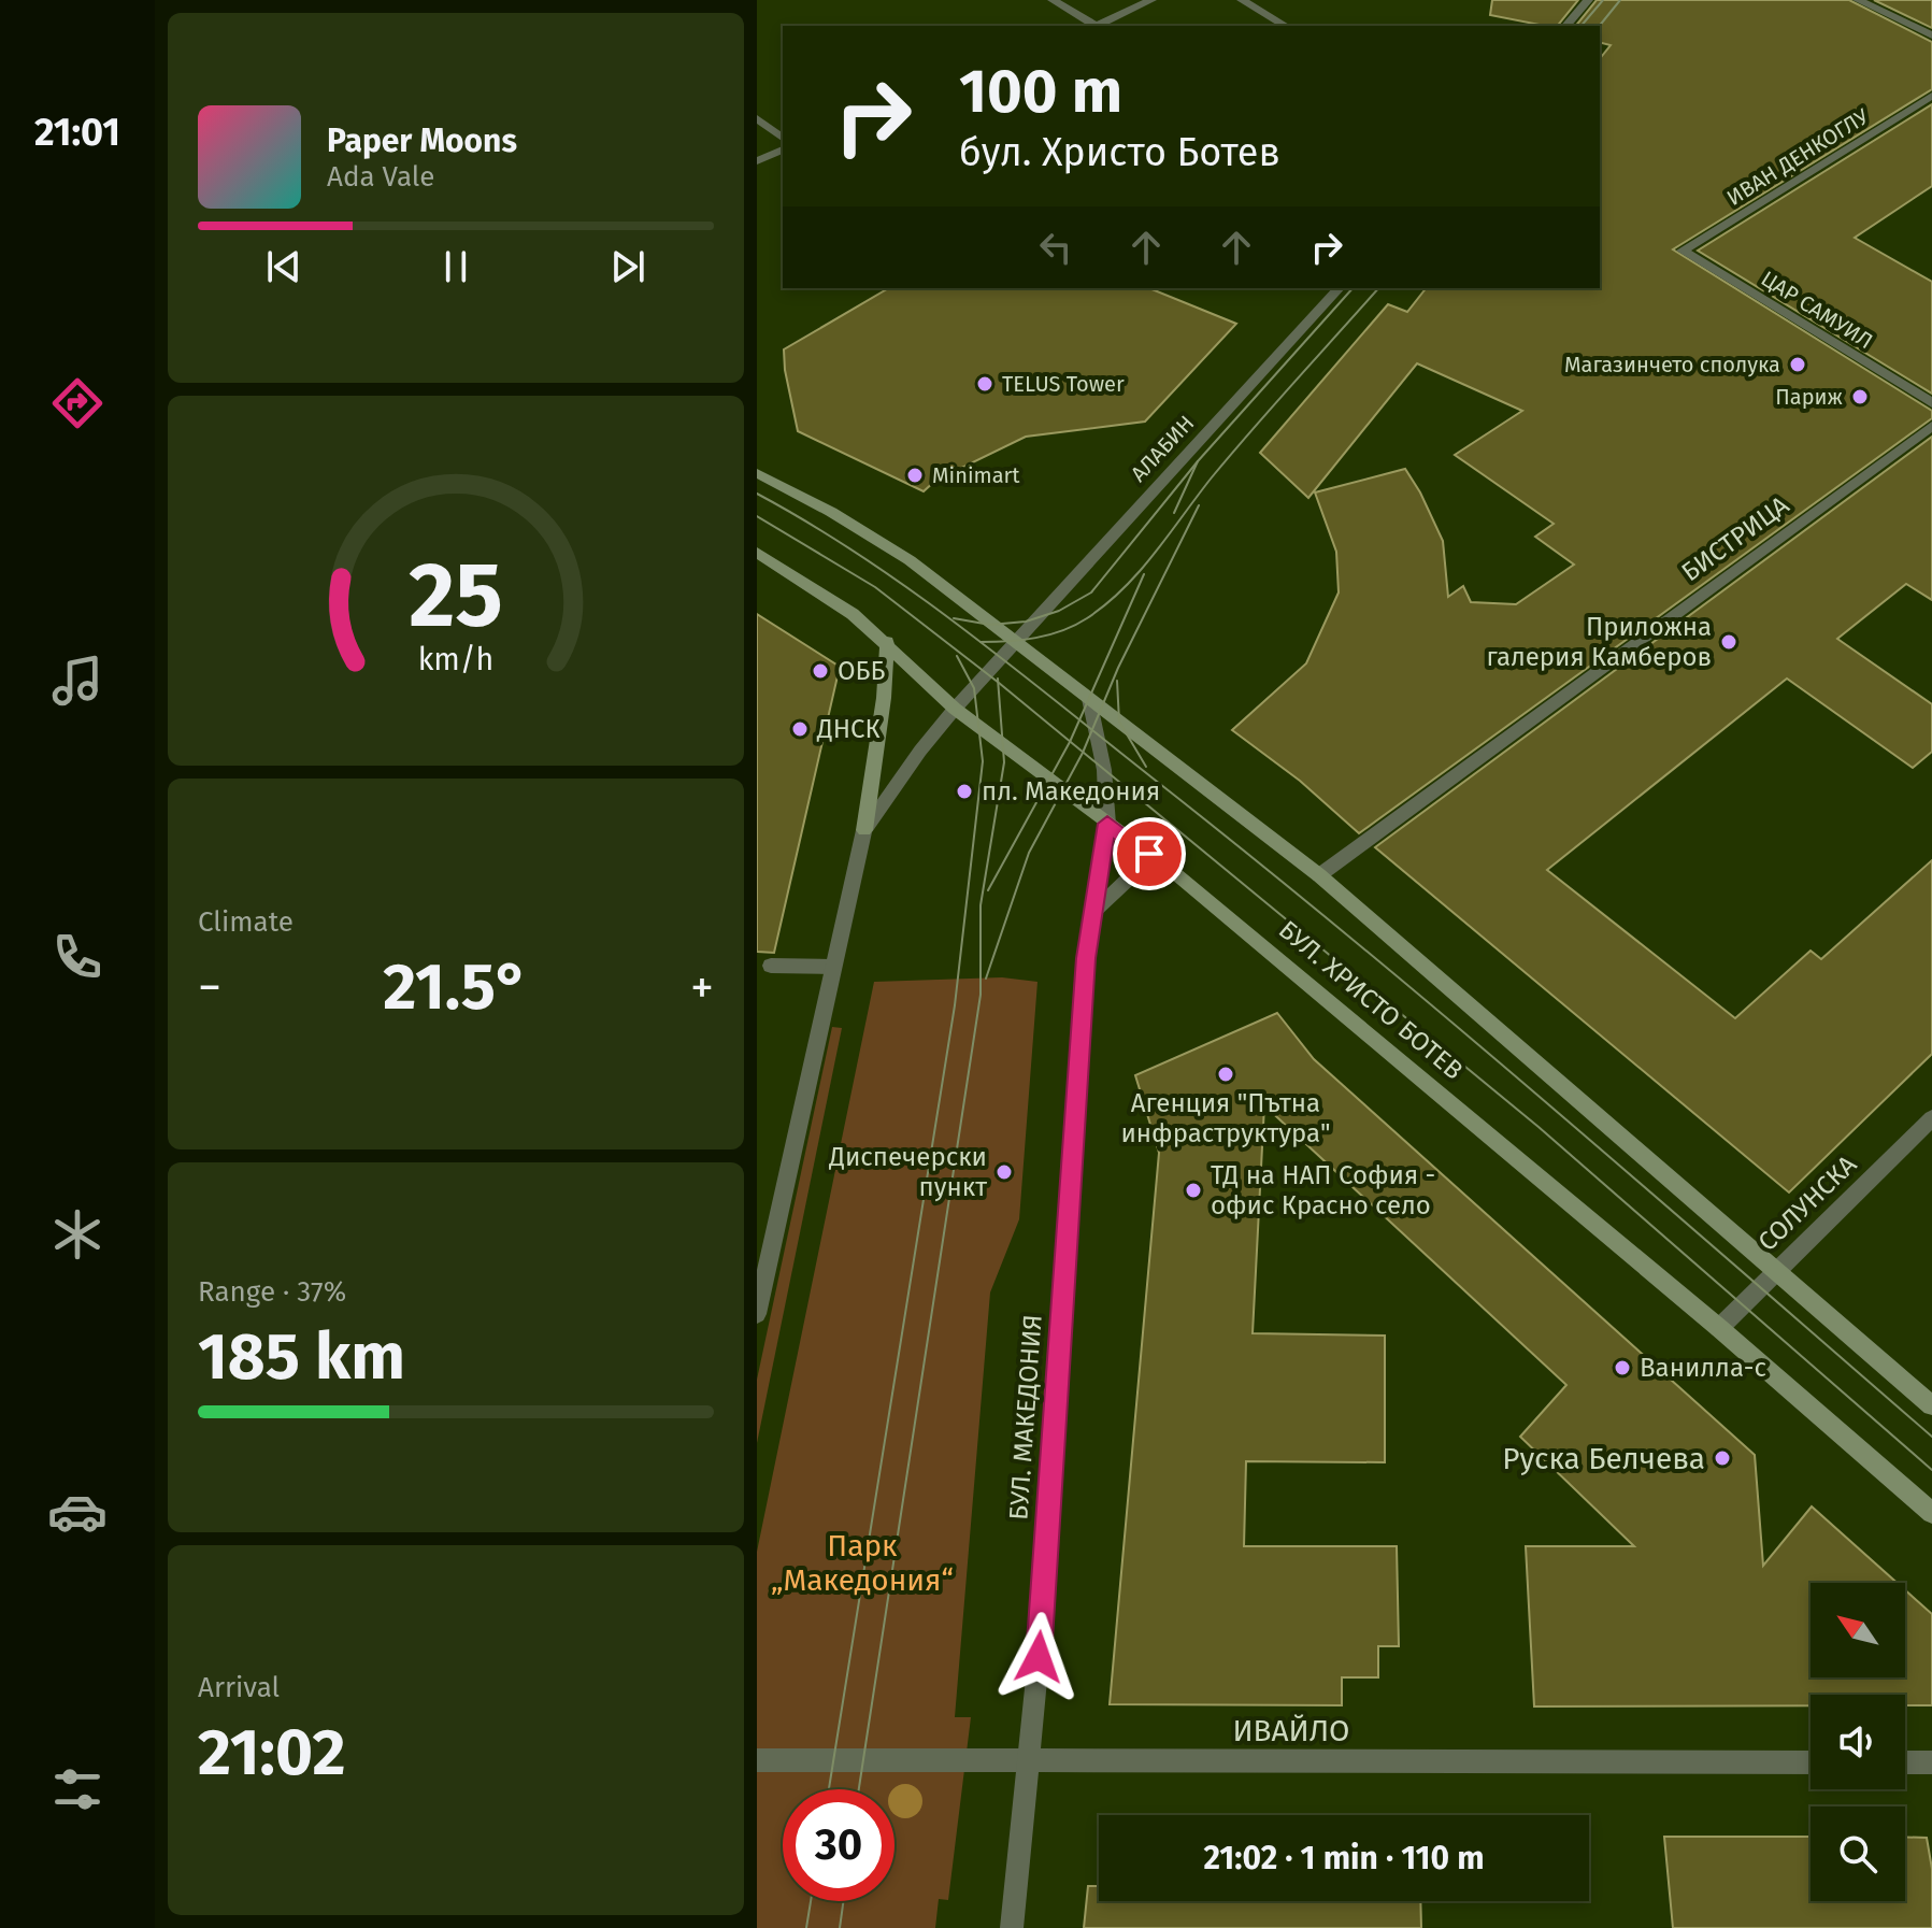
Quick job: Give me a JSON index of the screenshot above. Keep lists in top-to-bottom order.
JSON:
{
  "streets": {
    "main road": ["БУЛ. ХРИСТО БОТЕВ"],
    "street": [
      "ИВАН ДЕНКОГЛУ",
      "ЦАР САМУИЛ",
      "АЛАБИН",
      "БИСТРИЦА",
      "СОЛУНСКА",
      "БУЛ. МАКЕДОНИЯ",
      "ИВАЙЛО"
    ]
  },
  "crossings": [
    ["ИВАН ДЕНКОГЛУ", "ЦАР САМУИЛ"],
    ["БУЛ. ХРИСТО БОТЕВ", "СОЛУНСКА"],
    ["БУЛ. ХРИСТО БОТЕВ", "БУЛ. МАКЕДОНИЯ"],
    ["БУЛ. МАКЕДОНИЯ", "ИВАЙЛО"]
  ],
  "parks": ["Парк „Македония“"],
  "places": [
    "Магазинчето сполука",
    "TELUS Tower",
    "Париж",
    "Minimart",
    "Приложна галерия Камберов",
    "ОББ",
    "ДНСК",
    "пл. Македония",
    "Агенция \"Пътна инфраструктура\"",
    "Диспечерски пункт",
    "ТД на НАП София - офис Красно село",
    "Ванилла-с",
    "Руска Белчева"
  ],
  "north": "top left",
  "page": {
    "tabs": "21:01",
    "turn": ["100 m", "бул. Христо Ботев"],
    "song": ["Paper Moons", "Ada Vale"],
    "tile": [
      "Climate",
      ["Range · 37%", "185 km"],
      ["Arrival", "21:02"]
    ],
    "heat": ["−", "21.5°", "+"],
    "limit": "30",
    "trip": "21:02 · 1 min · 110 m",
    "gauge": ["25", "km/h"]
  }
}
